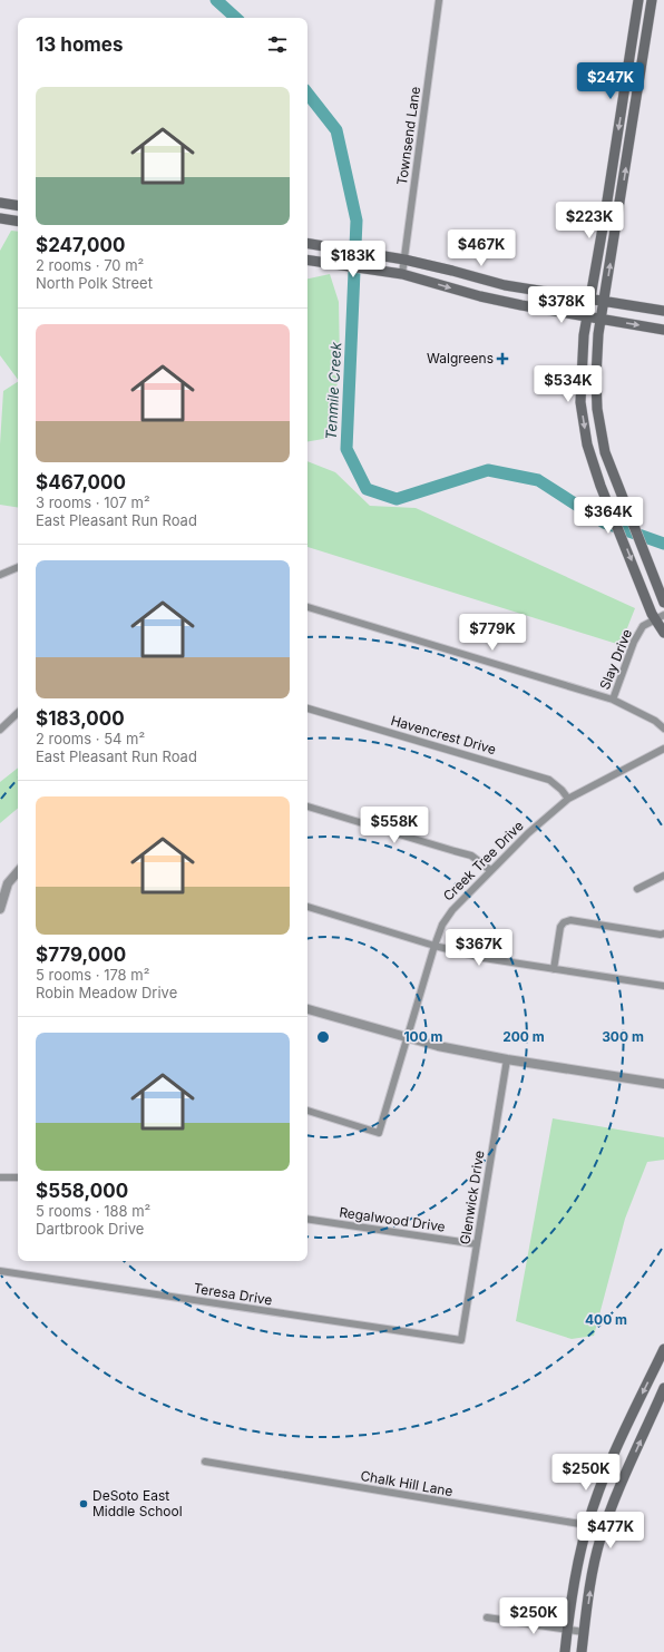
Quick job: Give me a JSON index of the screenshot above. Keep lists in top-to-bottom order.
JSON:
{
  "streets": {
    "street": [
      "Townsend Lane",
      "Slay Drive",
      "Havencrest Drive",
      "Creek Tree Drive",
      "Glenwick Drive",
      "Regalwood Drive",
      "Teresa Drive",
      "Chalk Hill Lane"
    ]
  },
  "crossings": [
    ["Havencrest Drive", "Creek Tree Drive"],
    ["Glenwick Drive", "Regalwood Drive"],
    ["Glenwick Drive", "Teresa Drive"]
  ],
  "water": ["Tenmile Creek"],
  "places": {
    "health": ["Walgreens"],
    "other": ["DeSoto East Middle School"]
  },
  "page": {
    "heading": "13 homes",
    "price": [
      "$247K",
      "$223K",
      "$467K",
      "$183K",
      "$378K",
      "$534K",
      "$364K",
      "$779K",
      "$558K",
      "$367K",
      "$250K",
      "$477K",
      "$250K"
    ],
    "list": [
      {
        "name": "$247,000",
        "note": "2 rooms · 70 m² · North Polk Street"
      },
      {
        "name": "$467,000",
        "note": "3 rooms · 107 m² · East Pleasant Run Road"
      },
      {
        "name": "$183,000",
        "note": "2 rooms · 54 m² · East Pleasant Run Road"
      },
      {
        "name": "$779,000",
        "note": "5 rooms · 178 m² · Robin Meadow Drive"
      },
      {
        "name": "$558,000",
        "note": "5 rooms · 188 m² · Dartbrook Drive"
      }
    ]
  },
  "rings": [
    "100 m",
    "200 m",
    "300 m",
    "400 m"
  ]
}
